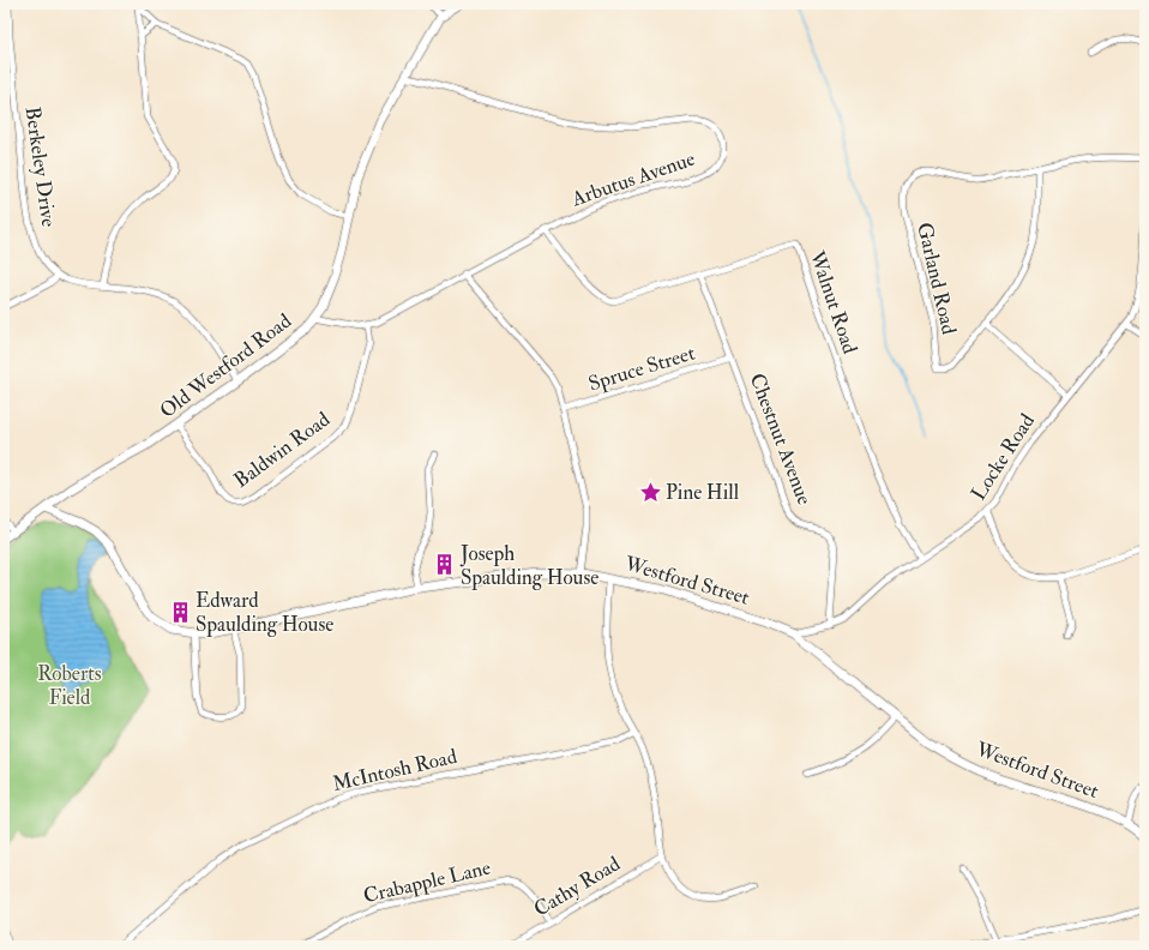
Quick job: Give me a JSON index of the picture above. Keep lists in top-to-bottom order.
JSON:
{
  "streets": {
    "main road": ["Old Westford Road", "Westford Street"],
    "street": [
      "Berkeley Drive",
      "Arbutus Avenue",
      "Garland Road",
      "Walnut Road",
      "Spruce Street",
      "Chestnut Avenue",
      "Baldwin Road",
      "Locke Road",
      "McIntosh Road",
      "Crabapple Lane",
      "Cathy Road"
    ]
  },
  "crossings": [
    ["Arbutus Avenue", "Walnut Road"],
    ["Arbutus Avenue", "Old Westford Road"],
    ["Arbutus Avenue", "Baldwin Road"],
    ["Walnut Road", "Chestnut Avenue"],
    ["Walnut Road", "Locke Road"],
    ["Old Westford Road", "Baldwin Road"],
    ["Old Westford Road", "Westford Street"],
    ["Spruce Street", "Chestnut Avenue"],
    ["Chestnut Avenue", "Locke Road"],
    ["Locke Road", "Westford Street"],
    ["Crabapple Lane", "Cathy Road"]
  ],
  "parks": ["Roberts Field"],
  "places": {
    "place": ["Pine Hill"],
    "building": ["Joseph Spaulding House", "Edward Spaulding House"]
  }
}
